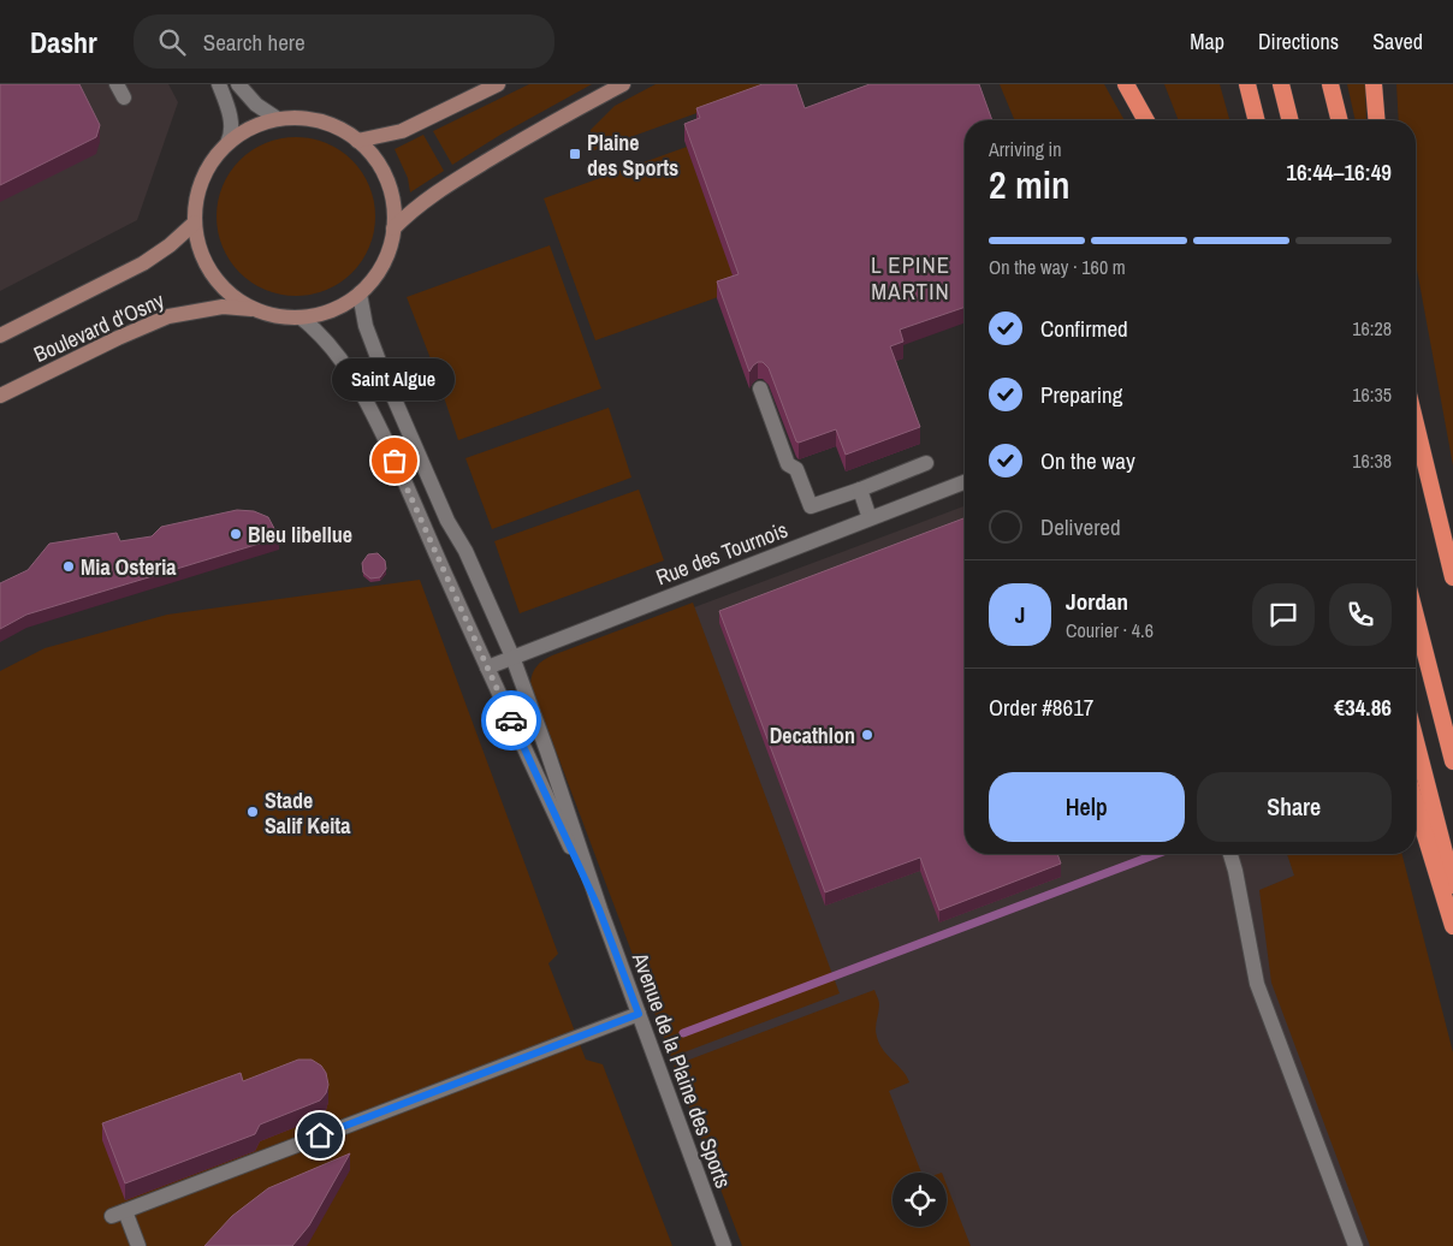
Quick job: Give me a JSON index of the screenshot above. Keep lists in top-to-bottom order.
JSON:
{
  "streets": {
    "main road": ["Boulevard d'Osny"],
    "street": ["Rue des Tournois", "Avenue de la Plaine des Sports"]
  },
  "crossings": [
    ["Boulevard d'Osny", "Avenue de la Plaine des Sports"],
    ["Rue des Tournois", "Avenue de la Plaine des Sports"]
  ],
  "districts": ["L EPINE MARTIN"],
  "places": {
    "transit": ["Plaine des Sports"],
    "other": [
      "Saint Algue",
      "Bleu libellue",
      "Mia Osteria",
      "Decathlon",
      "Stade Salif Keita"
    ]
  },
  "page": {
    "header": "Dashr",
    "search": "Search here",
    "nav": ["Map", "Directions", "Saved"],
    "heading": ["2 min", "Arriving in", "16:44–16:49"],
    "panel": [
      "Jordan",
      "Courier · 4.6",
      "Order #8617",
      "€34.86"
    ],
    "bar": "On the way · 160 m",
    "list": [
      ["Confirmed", "16:28"],
      ["Preparing", "16:35"],
      ["On the way", "16:38"],
      "Delivered"
    ],
    "bubble": "Saint Algue",
    "round": "J",
    "buttons": ["Help", "Share"]
  }
}
